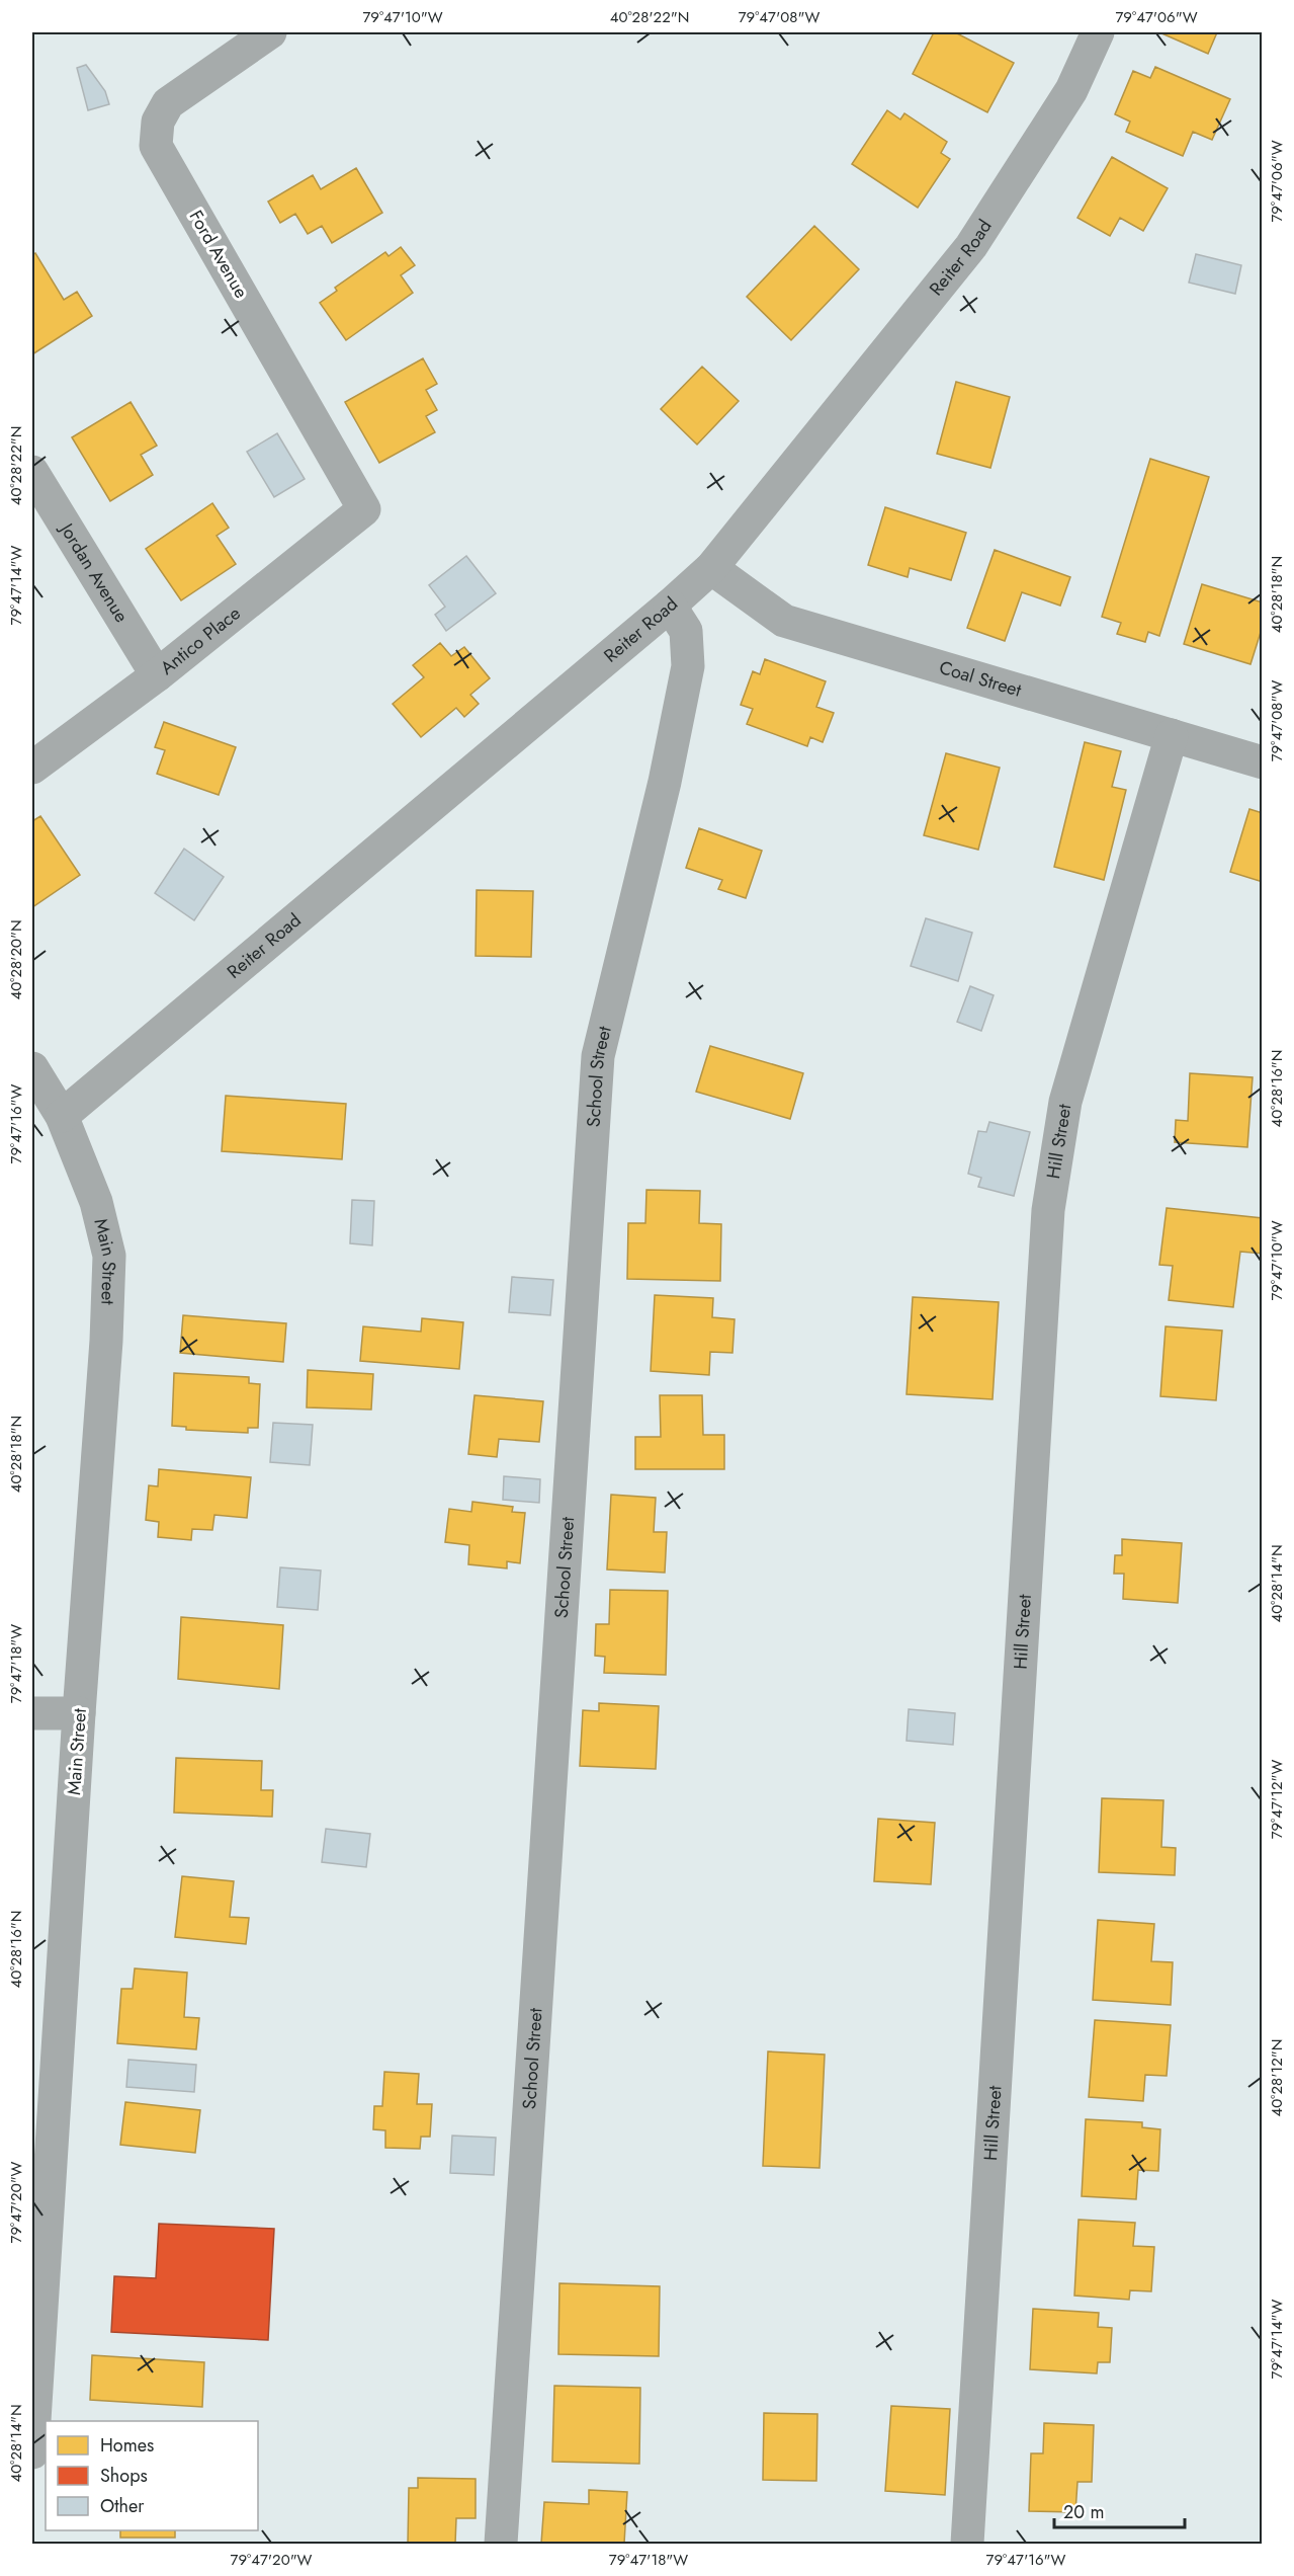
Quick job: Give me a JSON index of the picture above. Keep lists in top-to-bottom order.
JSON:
{
  "streets": {
    "street": [
      "Ford Avenue",
      "Reiter Road",
      "Jordan Avenue",
      "Antico Place",
      "Coal Street",
      "School Street",
      "Hill Street",
      "Main Street"
    ]
  },
  "crossings": [
    ["Ford Avenue", "Antico Place"],
    ["Reiter Road", "Coal Street"],
    ["Reiter Road", "School Street"],
    ["Reiter Road", "Main Street"],
    ["Jordan Avenue", "Antico Place"],
    ["Coal Street", "Hill Street"]
  ],
  "legend": ["Homes", "Shops", "Other"],
  "scale_bar": "20 m",
  "coordinates": [
    "79°47'10\"W",
    "40°28'22\"N",
    "79°47'08\"W",
    "79°47'06\"W",
    "79°47'14\"W",
    "40°28'18\"N",
    "40°28'20\"N",
    "40°28'16\"N",
    "79°47'16\"W",
    "40°28'14\"N",
    "79°47'18\"W",
    "79°47'12\"W",
    "40°28'12\"N",
    "79°47'20\"W"
  ]
}
